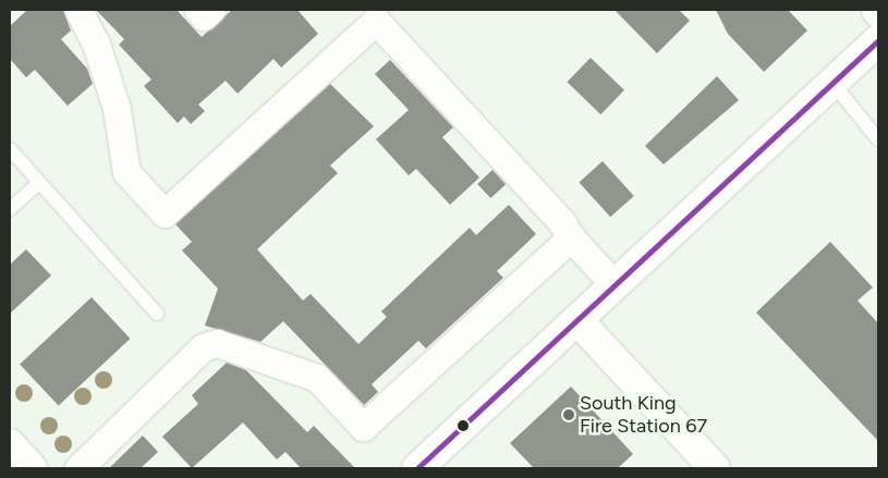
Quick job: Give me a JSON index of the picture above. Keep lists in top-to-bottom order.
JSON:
{
  "places": ["South King Fire Station 67"]
}
